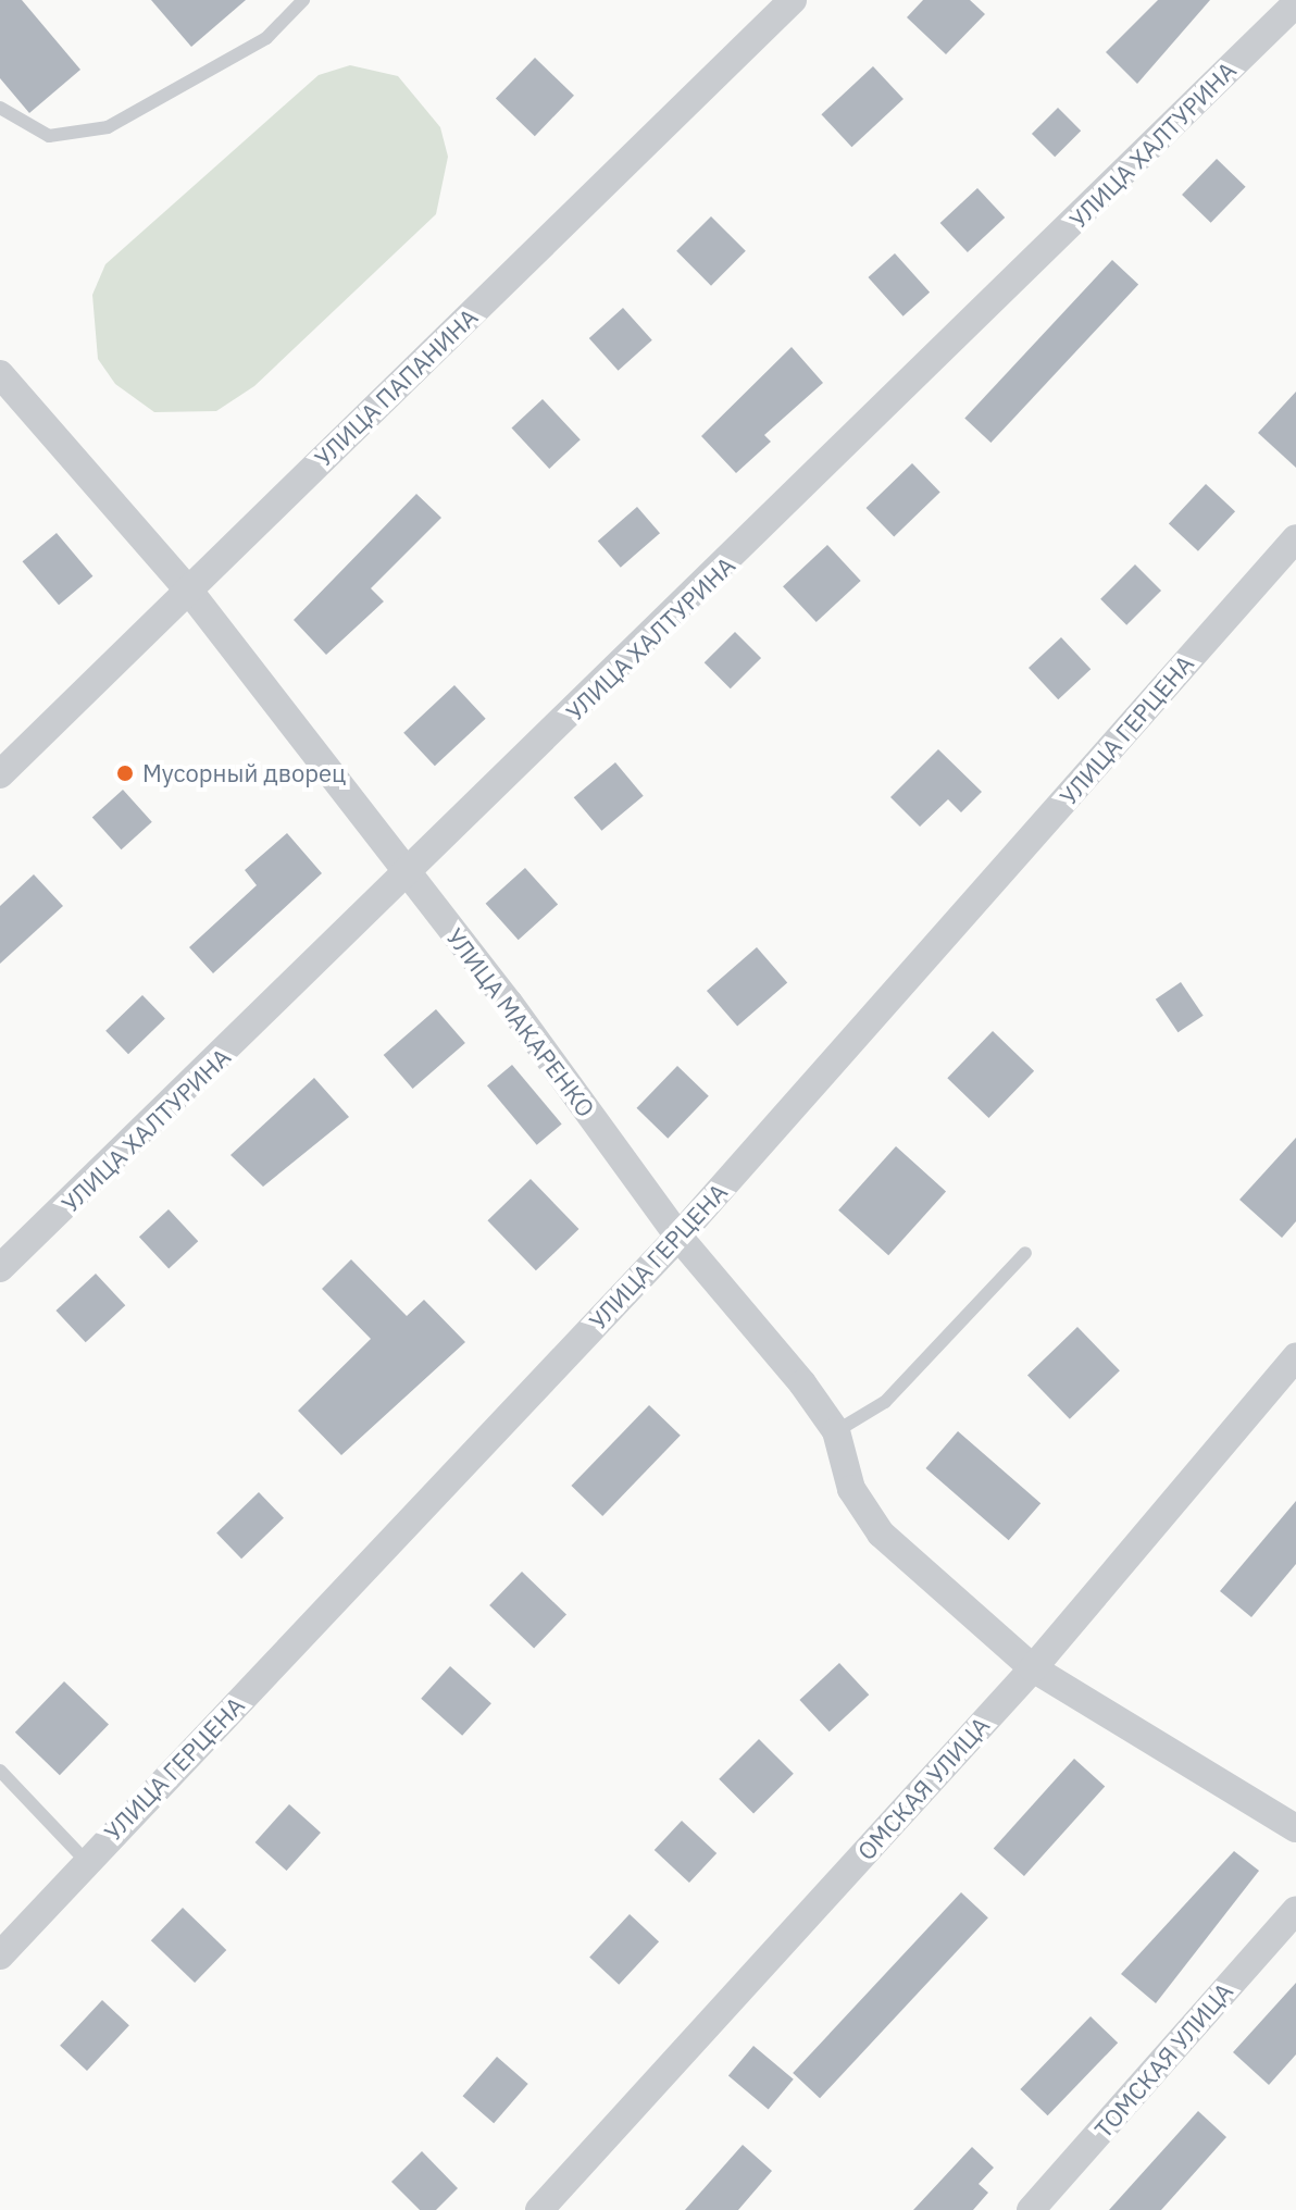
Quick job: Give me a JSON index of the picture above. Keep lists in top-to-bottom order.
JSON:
{
  "streets": {
    "street": [
      "УЛИЦА ХАЛТУРИНА",
      "УЛИЦА ПАПАНИНА",
      "УЛИЦА ГЕРЦЕНА",
      "УЛИЦА МАКАРЕНКО",
      "ОМСКАЯ УЛИЦА",
      "ТОМСКАЯ УЛИЦА"
    ]
  },
  "crossings": [
    ["УЛИЦА ХАЛТУРИНА", "УЛИЦА МАКАРЕНКО"],
    ["УЛИЦА ПАПАНИНА", "УЛИЦА МАКАРЕНКО"],
    ["УЛИЦА ГЕРЦЕНА", "УЛИЦА МАКАРЕНКО"],
    ["УЛИЦА МАКАРЕНКО", "ОМСКАЯ УЛИЦА"]
  ],
  "places": ["Мусорный дворец"]
}
